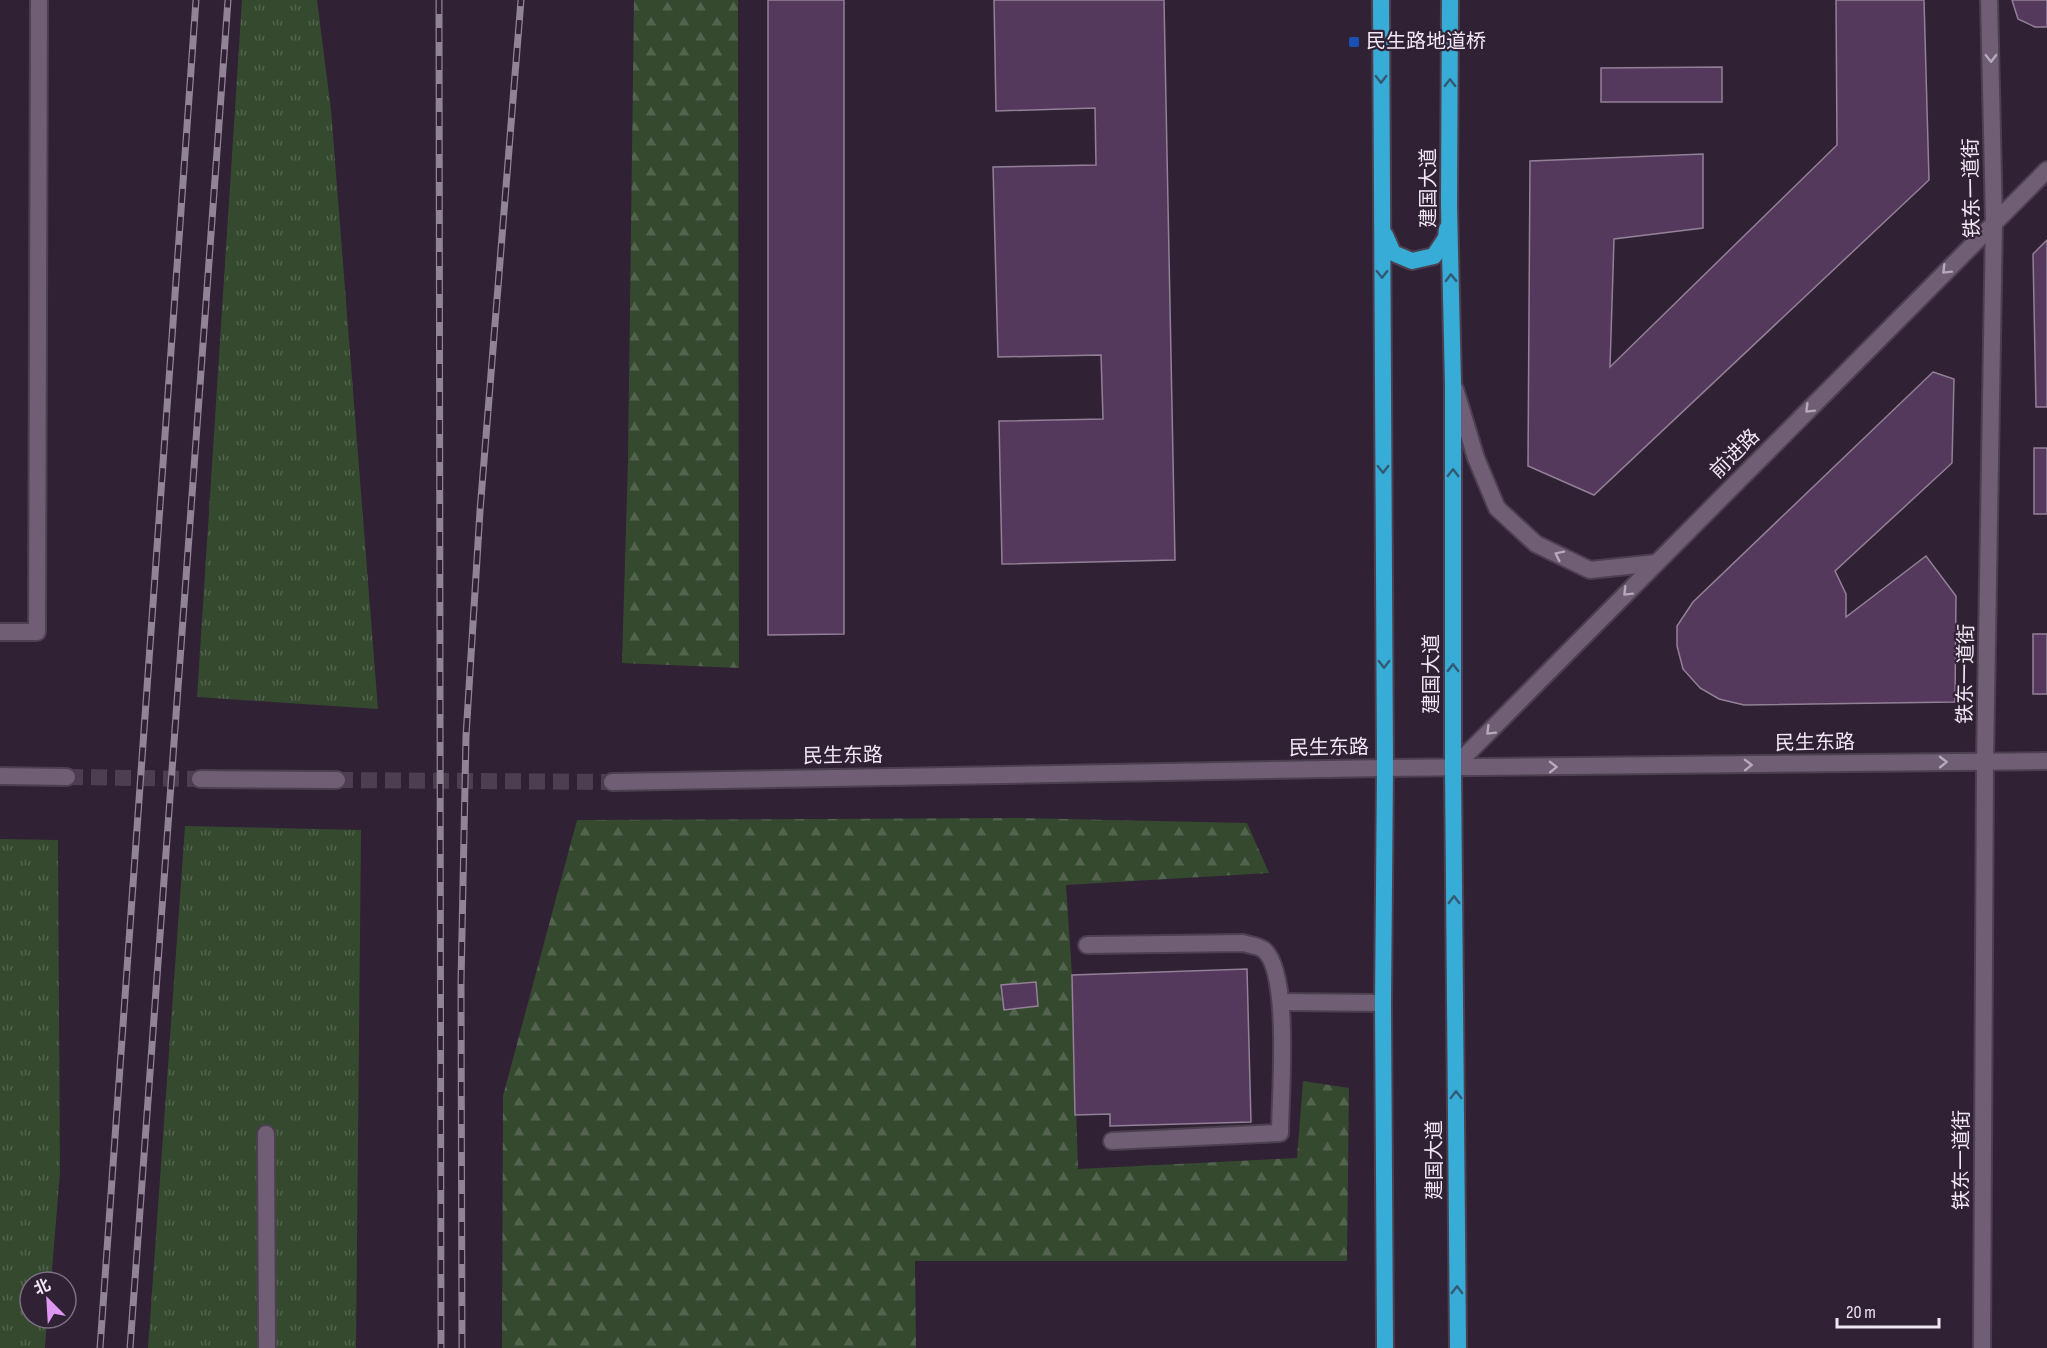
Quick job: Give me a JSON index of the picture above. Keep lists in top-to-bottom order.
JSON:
{
  "streets": {
    "highway": ["建国大道"],
    "main road": ["铁东一道街", "前进路", "民生东路"]
  },
  "crossings": [
    ["建国大道", "前进路"],
    ["建国大道", "民生东路"],
    ["铁东一道街", "前进路"],
    ["铁东一道街", "民生东路"],
    ["前进路", "民生东路"]
  ],
  "one_way": ["前进路", "民生东路"],
  "places": {
    "transit": ["民生路地道桥"]
  },
  "scale_bar": "20 m",
  "north": "top left"
}
